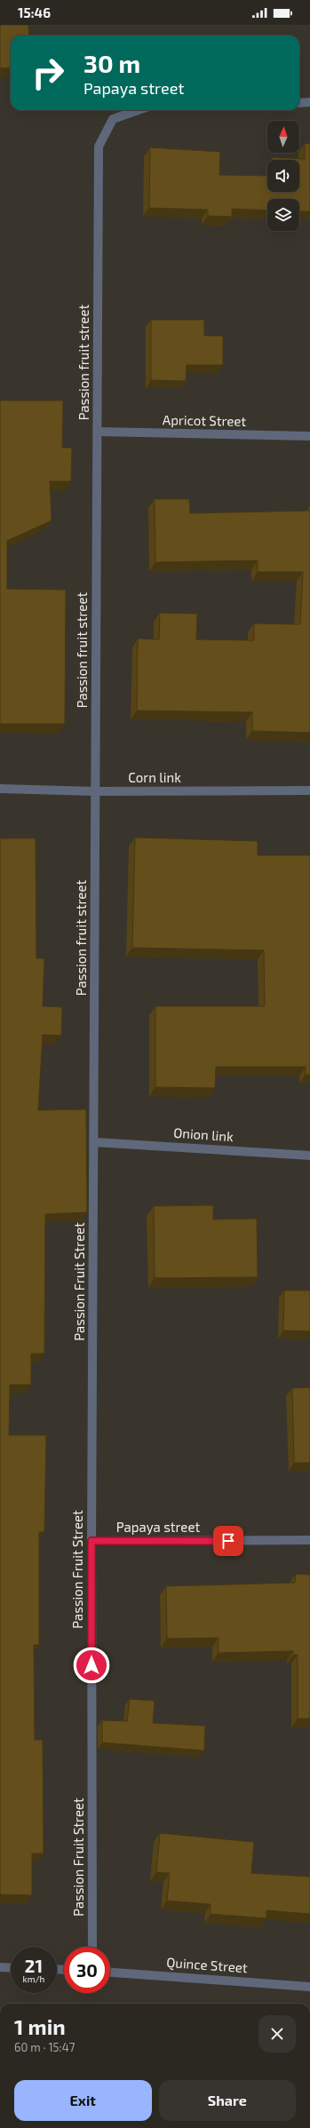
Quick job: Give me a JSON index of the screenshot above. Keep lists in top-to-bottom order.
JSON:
{
  "streets": {
    "street": [
      "Passion fruit street",
      "Apricot Street",
      "Corn link",
      "Onion link",
      "Passion Fruit Street",
      "Papaya street",
      "Quince Street"
    ]
  },
  "crossings": [
    ["Passion fruit street", "Apricot Street"],
    ["Passion fruit street", "Corn link"],
    ["Passion fruit street", "Onion link"],
    ["Passion fruit street", "Passion Fruit Street"],
    ["Passion Fruit Street", "Papaya street"]
  ],
  "north": "top",
  "page": {
    "status": "15:46",
    "turn": ["30 m", "Papaya street"],
    "speed": "21 km/h",
    "limit": "30",
    "heading": ["1 min", "60 m · 15:47"],
    "buttons": ["Exit", "Share"]
  }
}
